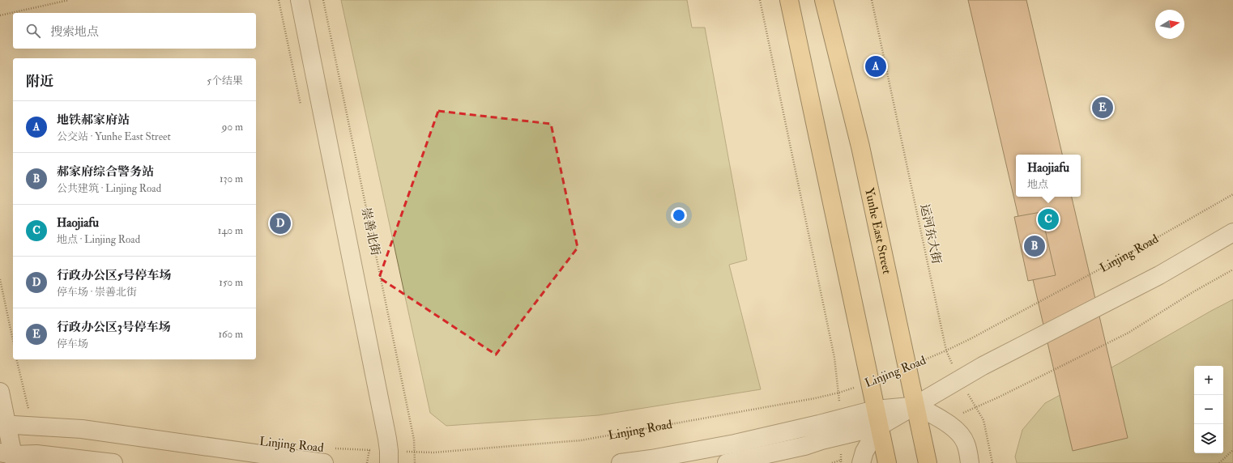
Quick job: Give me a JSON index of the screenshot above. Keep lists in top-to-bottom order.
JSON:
{
  "streets": {
    "main road": ["Yunhe East Street"],
    "street": ["崇善北街", "Linjing Road"],
    "path": ["运河东大街"]
  },
  "crossings": [
    ["Yunhe East Street", "Linjing Road"],
    ["崇善北街", "Linjing Road"],
    ["运河东大街", "Linjing Road"]
  ],
  "north": "right",
  "page": {
    "search": "搜索地点",
    "pins": [
      "A",
      "E",
      "C",
      "D",
      "B"
    ],
    "heading": ["附近", "5个结果"],
    "list": [
      {
        "mark": "A",
        "name": "地铁郝家府站",
        "note": "公交站 · Yunhe East Street",
        "value": "90 m"
      },
      {
        "mark": "B",
        "name": "郝家府综合警务站",
        "note": "公共建筑 · Linjing Road",
        "value": "130 m"
      },
      {
        "mark": "C",
        "name": "Haojiafu",
        "note": "地点 · Linjing Road",
        "value": "140 m"
      },
      {
        "mark": "D",
        "name": "行政办公区5号停车场",
        "note": "停车场 · 崇善北街",
        "value": "150 m"
      },
      {
        "mark": "E",
        "name": "行政办公区3号停车场",
        "note": "停车场",
        "value": "160 m"
      }
    ],
    "popup": ["Haojiafu", "地点"],
    "map_buttons": ["+", "−"]
  }
}
